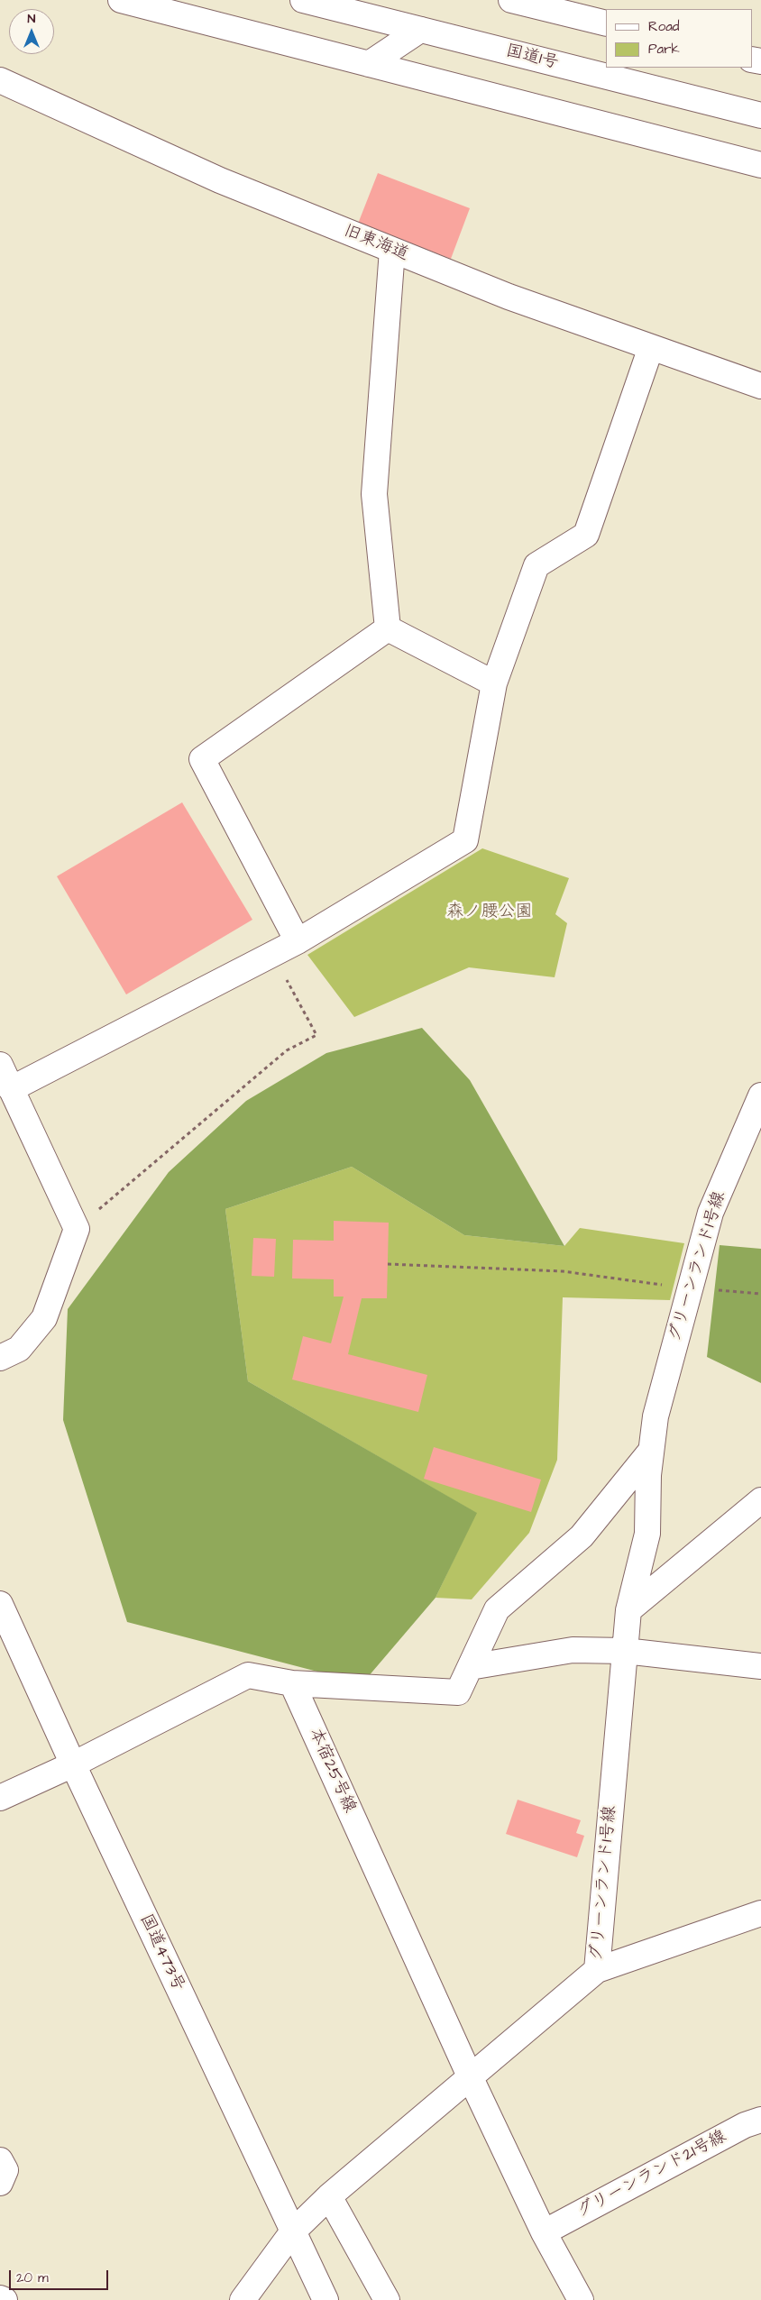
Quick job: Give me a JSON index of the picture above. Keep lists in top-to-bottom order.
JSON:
{
  "streets": {
    "main road": [
      "国道1号",
      "旧東海道",
      "グリーンランド1号線",
      "本宿25号線",
      "国道473号",
      "グリーンランド21号線"
    ]
  },
  "crossings": [
    ["グリーンランド1号線", "本宿25号線"],
    ["グリーンランド1号線", "国道473号"],
    ["本宿25号線", "グリーンランド21号線"]
  ],
  "parks": ["森ノ腰公園"],
  "legend": ["Road", "Park"],
  "scale_bar": "20 m",
  "north": "top"
}
